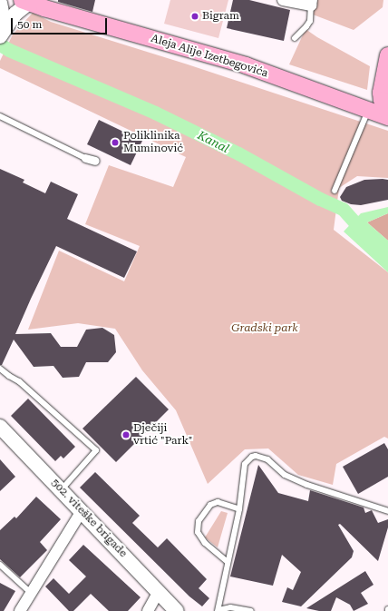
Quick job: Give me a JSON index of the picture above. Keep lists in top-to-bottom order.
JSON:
{
  "streets": {
    "main road": ["Aleja Alije Izetbegovića"],
    "street": ["502. viteške brigade"]
  },
  "water": ["Kanal"],
  "parks": ["Gradski park"],
  "places": ["Bigram", "Poliklinika Muminović", "Dječiji vrtić \"Park\""],
  "scale_bar": "50 m"
}
